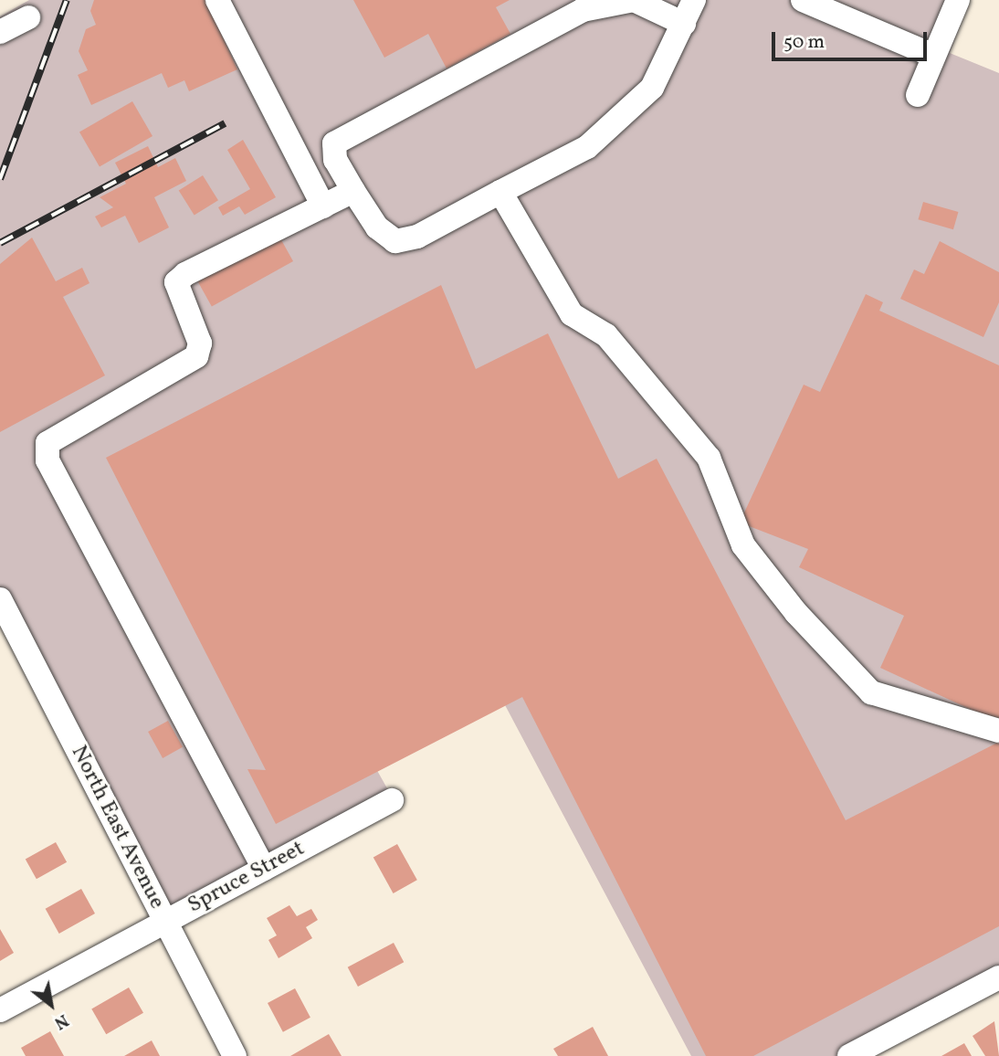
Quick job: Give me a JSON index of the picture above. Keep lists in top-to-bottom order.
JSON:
{
  "streets": {
    "street": ["North East Avenue", "Spruce Street"]
  },
  "crossings": [
    ["North East Avenue", "Spruce Street"]
  ],
  "scale_bar": "50 m",
  "north": "bottom right"
}
